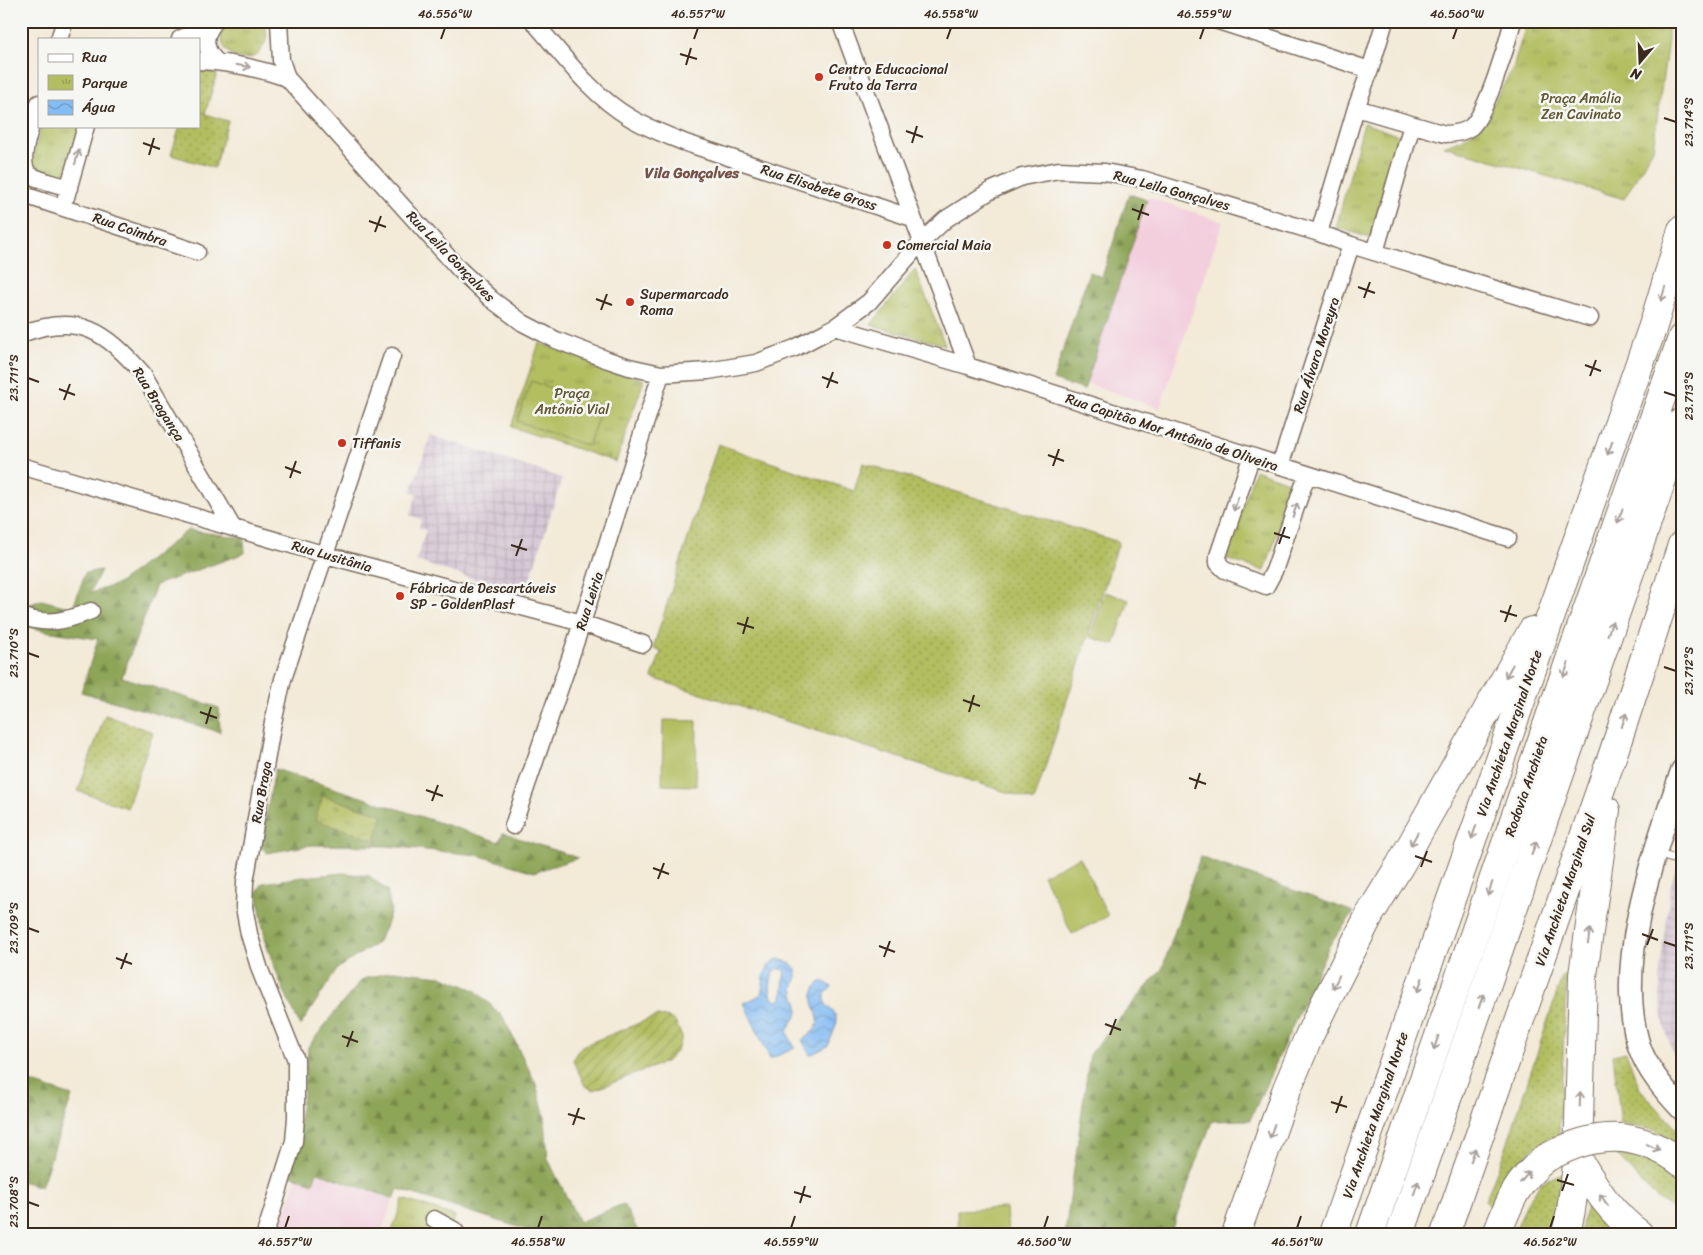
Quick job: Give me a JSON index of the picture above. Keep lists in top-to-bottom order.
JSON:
{
  "streets": {
    "highway": ["Via Anchieta Marginal Norte", "Rodovia Anchieta", "Via Anchieta Marginal Sul"],
    "street": [
      "Rua Elisabete Gross",
      "Rua Leila Gonçalves",
      "Rua Coimbra",
      "Rua Álvaro Moreyra",
      "Rua Bragança",
      "Rua Capitão Mor Antônio de Oliveira",
      "Rua Lusitânia",
      "Rua Leiria",
      "Rua Braga"
    ]
  },
  "crossings": [
    ["Rua Leila Gonçalves", "Rua Álvaro Moreyra"],
    ["Rua Leila Gonçalves", "Rua Capitão Mor Antônio de Oliveira"],
    ["Rua Leila Gonçalves", "Rua Leiria"],
    ["Rua Álvaro Moreyra", "Rua Capitão Mor Antônio de Oliveira"],
    ["Rua Bragança", "Rua Lusitânia"],
    ["Rua Lusitânia", "Rua Leiria"],
    ["Rua Lusitânia", "Rua Braga"]
  ],
  "districts": ["Vila Gonçalves"],
  "parks": ["Praça Amália Zen Cavinato", "Praça Antônio Vial"],
  "places": [
    "Centro Educacional Fruto da Terra",
    "Comercial Maia",
    "Supermarcado Roma",
    "Tiffanis",
    "Fábrica de Descartáveis SP - GoldenPlast"
  ],
  "legend": ["Rua", "Parque", "Água"],
  "north": "bottom",
  "coordinates": [
    "46.556°W",
    "46.557°W",
    "46.558°W",
    "46.559°W",
    "46.560°W",
    "23.714°S",
    "23.711°S",
    "23.713°S",
    "23.710°S",
    "23.712°S",
    "23.709°S",
    "23.708°S",
    "46.561°W",
    "46.562°W"
  ]
}
